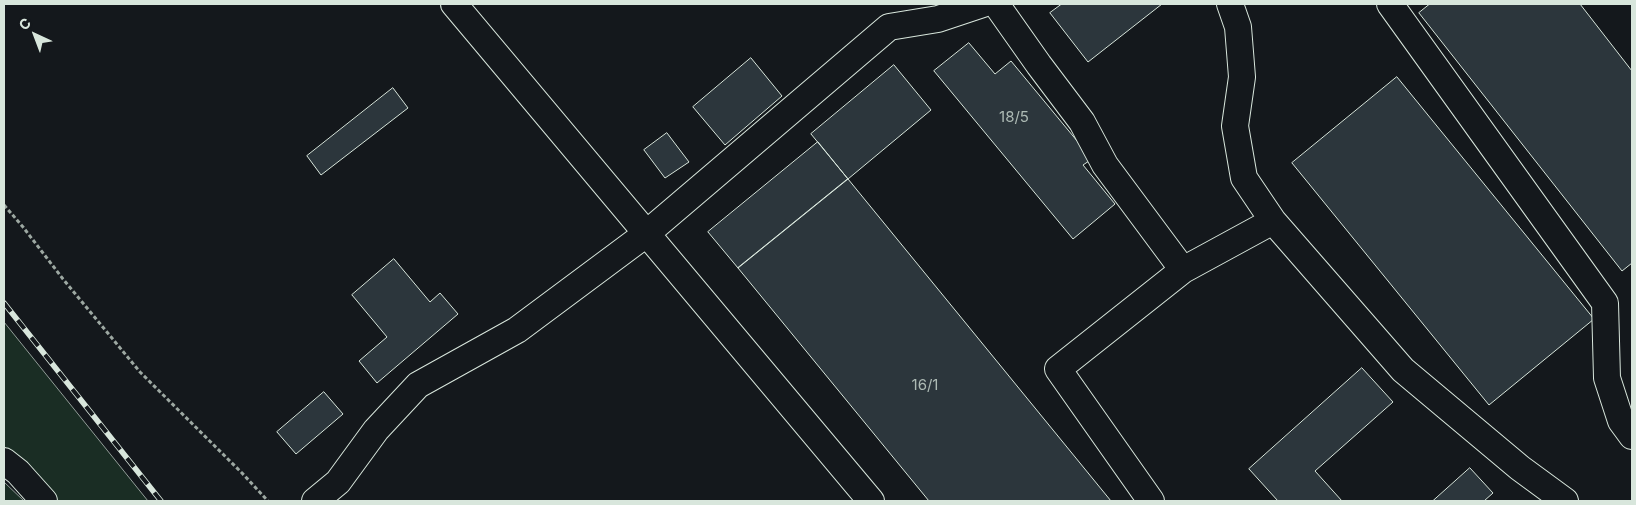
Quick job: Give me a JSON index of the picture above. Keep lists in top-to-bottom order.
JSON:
{
  "house_numbers": ["18/5", "16/1"],
  "north": "top left"
}
